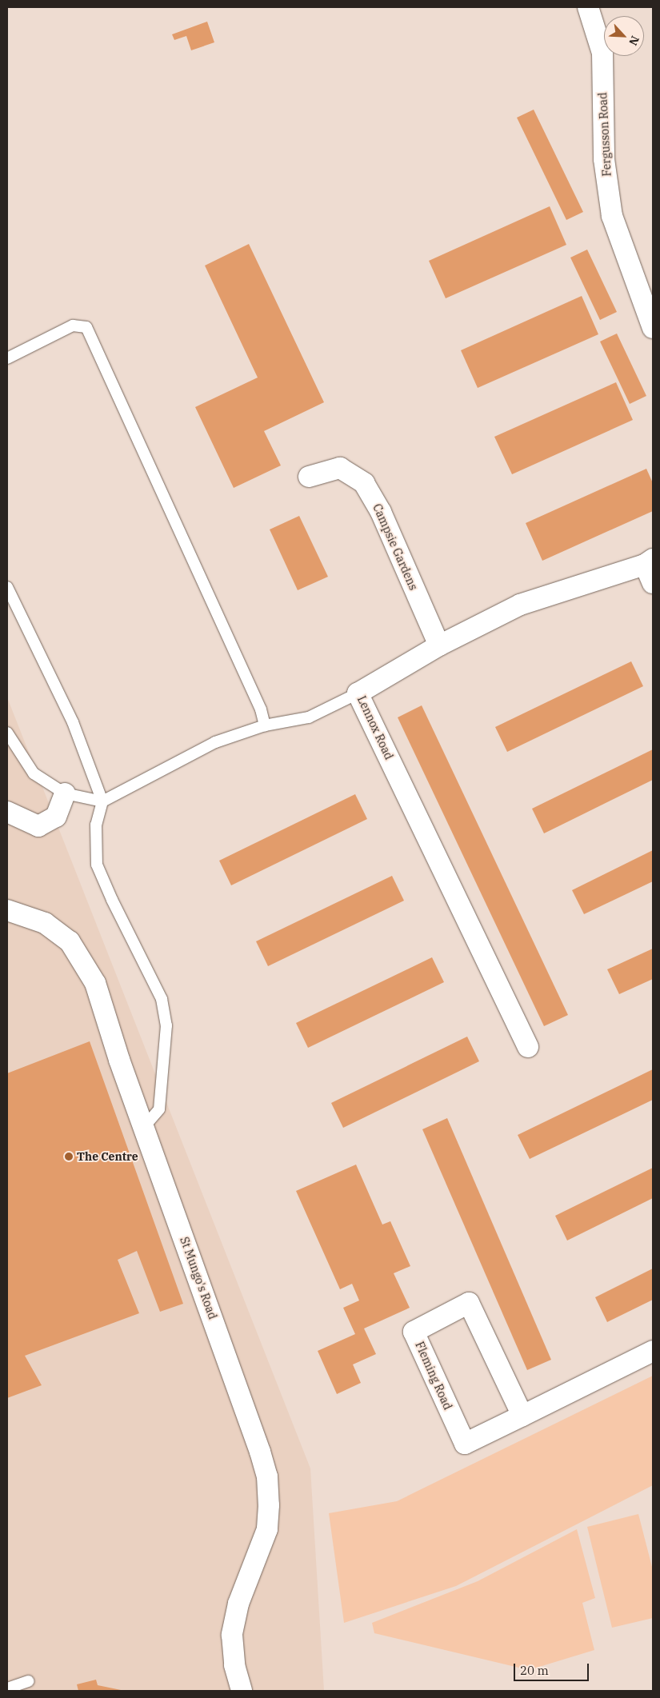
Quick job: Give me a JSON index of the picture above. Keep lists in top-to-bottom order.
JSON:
{
  "streets": {
    "street": [
      "Fergusson Road",
      "Campsie Gardens",
      "Lennox Road",
      "St Mungo's Road",
      "Fleming Road"
    ]
  },
  "crossings": [
    ["Campsie Gardens", "Lennox Road"]
  ],
  "places": ["The Centre"],
  "scale_bar": "20 m",
  "north": "bottom right"
}
